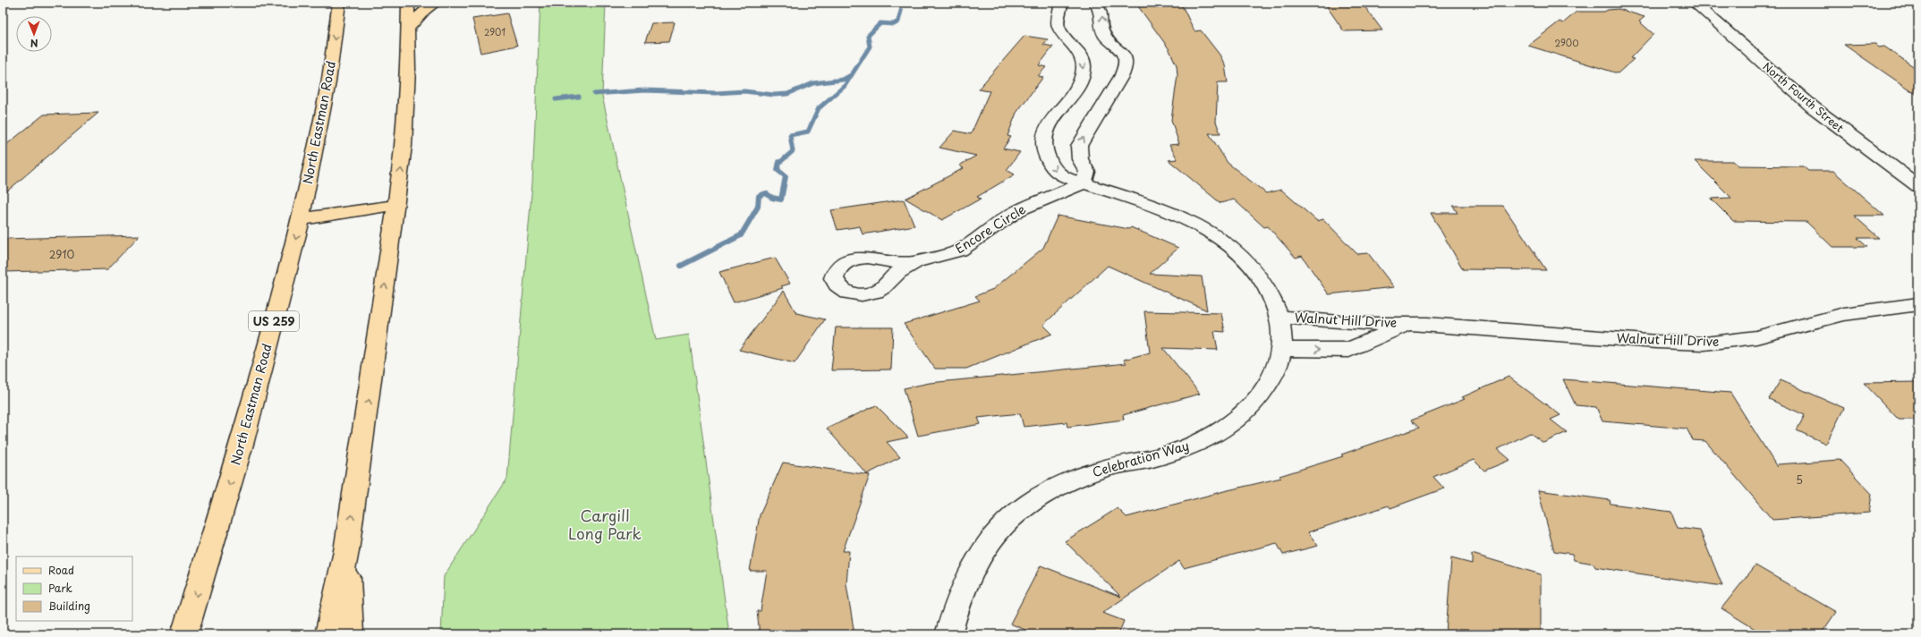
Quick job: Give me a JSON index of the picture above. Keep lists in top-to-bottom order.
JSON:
{
  "streets": {
    "main road": ["North Eastman Road", "US 259"],
    "street": [
      "North Fourth Street",
      "Encore Circle",
      "Walnut Hill Drive",
      "Celebration Way"
    ]
  },
  "crossings": [
    ["Encore Circle", "Celebration Way"],
    ["Walnut Hill Drive", "Celebration Way"]
  ],
  "parks": ["Cargill Long Park"],
  "house_numbers": [
    "2901",
    "2900",
    "2910",
    "5"
  ],
  "legend": ["Road", "Park", "Building"],
  "north": "bottom"
}
